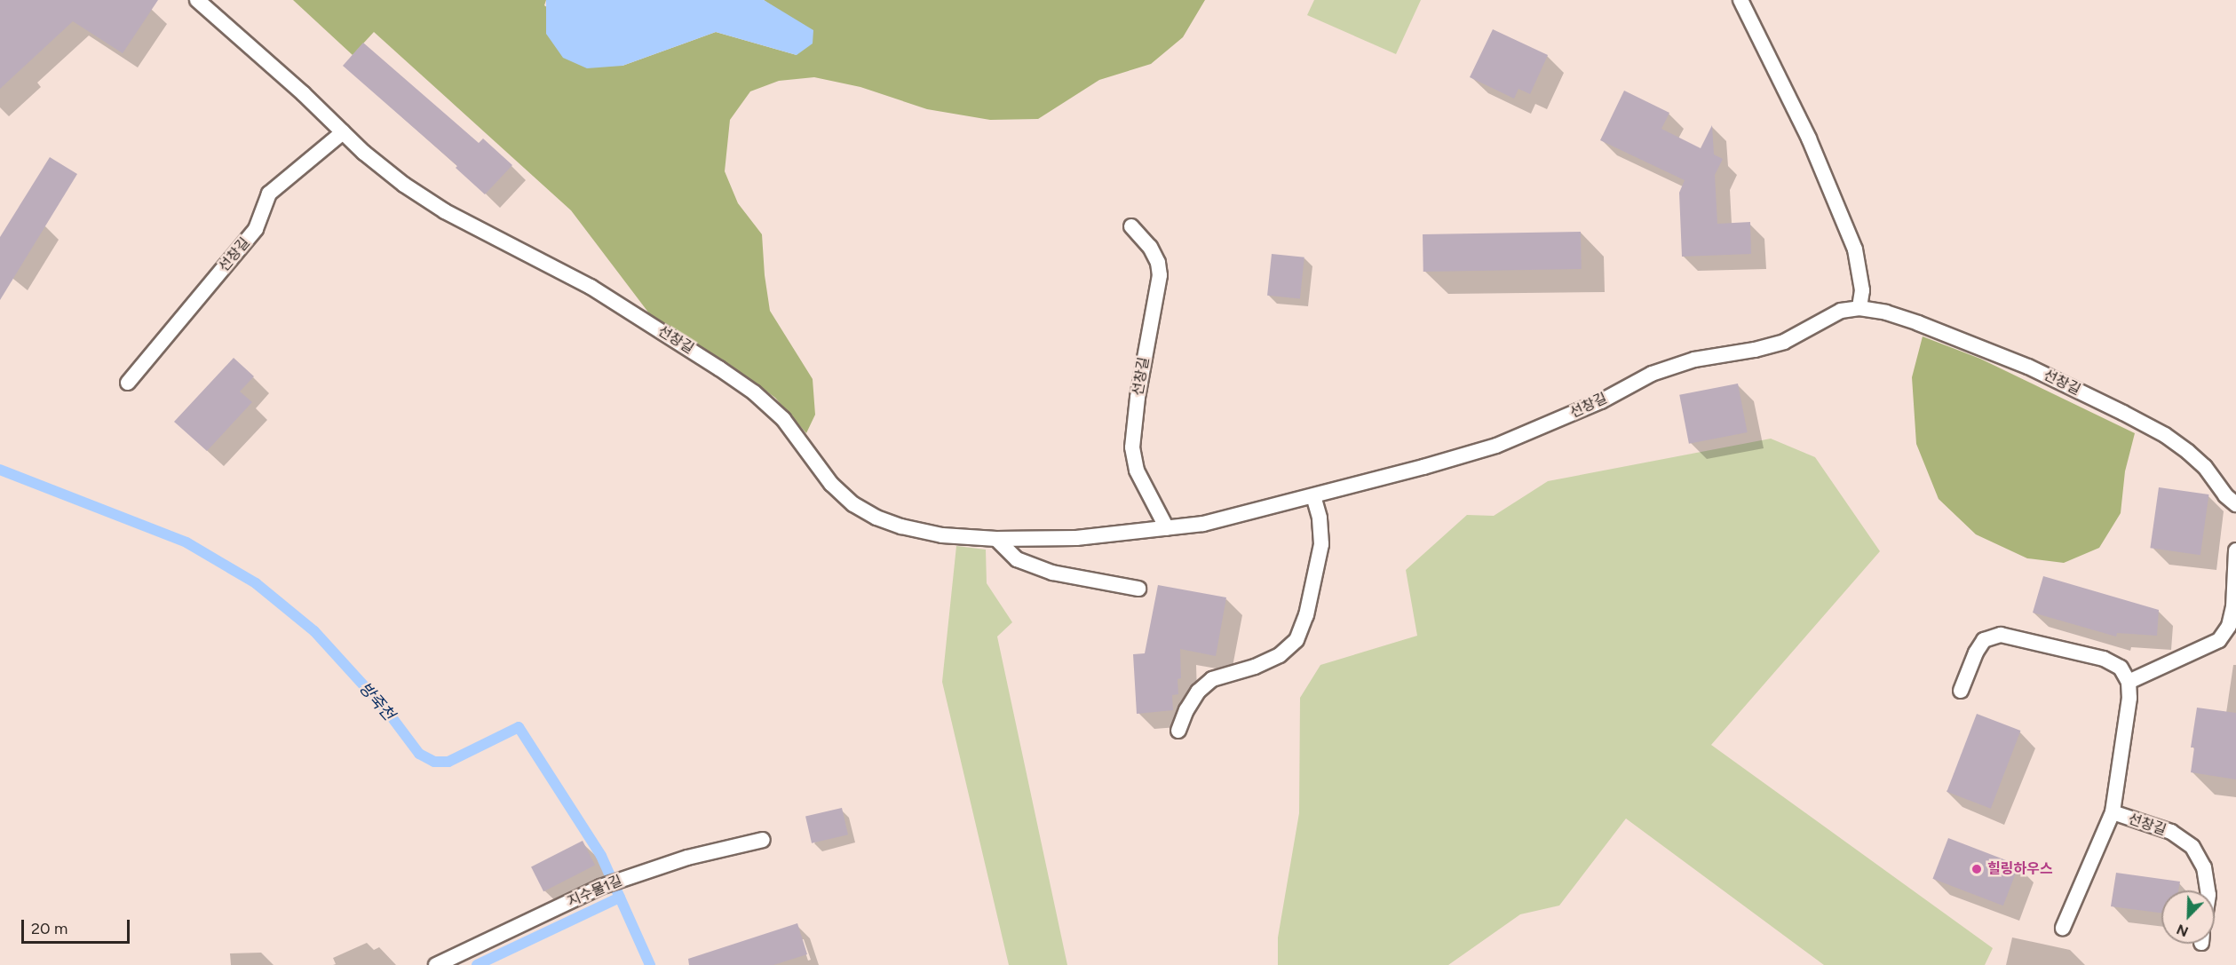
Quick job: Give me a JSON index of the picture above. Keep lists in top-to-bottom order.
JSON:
{
  "streets": {
    "lane": ["선창길", "지수물1길"]
  },
  "water": ["방죽천"],
  "places": ["힐링하우스"],
  "scale_bar": "20 m",
  "north": "bottom left"
}
